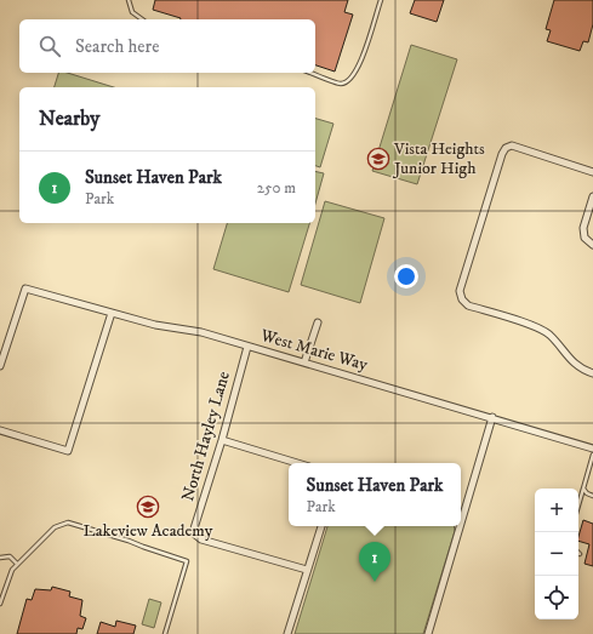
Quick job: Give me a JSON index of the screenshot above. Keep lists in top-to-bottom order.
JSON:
{
  "streets": {
    "street": ["West Marie Way", "North Hayley Lane"]
  },
  "crossings": [
    ["West Marie Way", "North Hayley Lane"]
  ],
  "places": {
    "school or university": ["Vista Heights Junior High", "Lakeview Academy"]
  },
  "page": {
    "search": "Search here",
    "heading": "Nearby",
    "list": [
      {
        "mark": "1",
        "name": "Sunset Haven Park",
        "note": "Park",
        "value": "250 m"
      }
    ],
    "popup": ["Sunset Haven Park", "Park"],
    "map_buttons": ["+", "−"],
    "pins": "1"
  }
}
